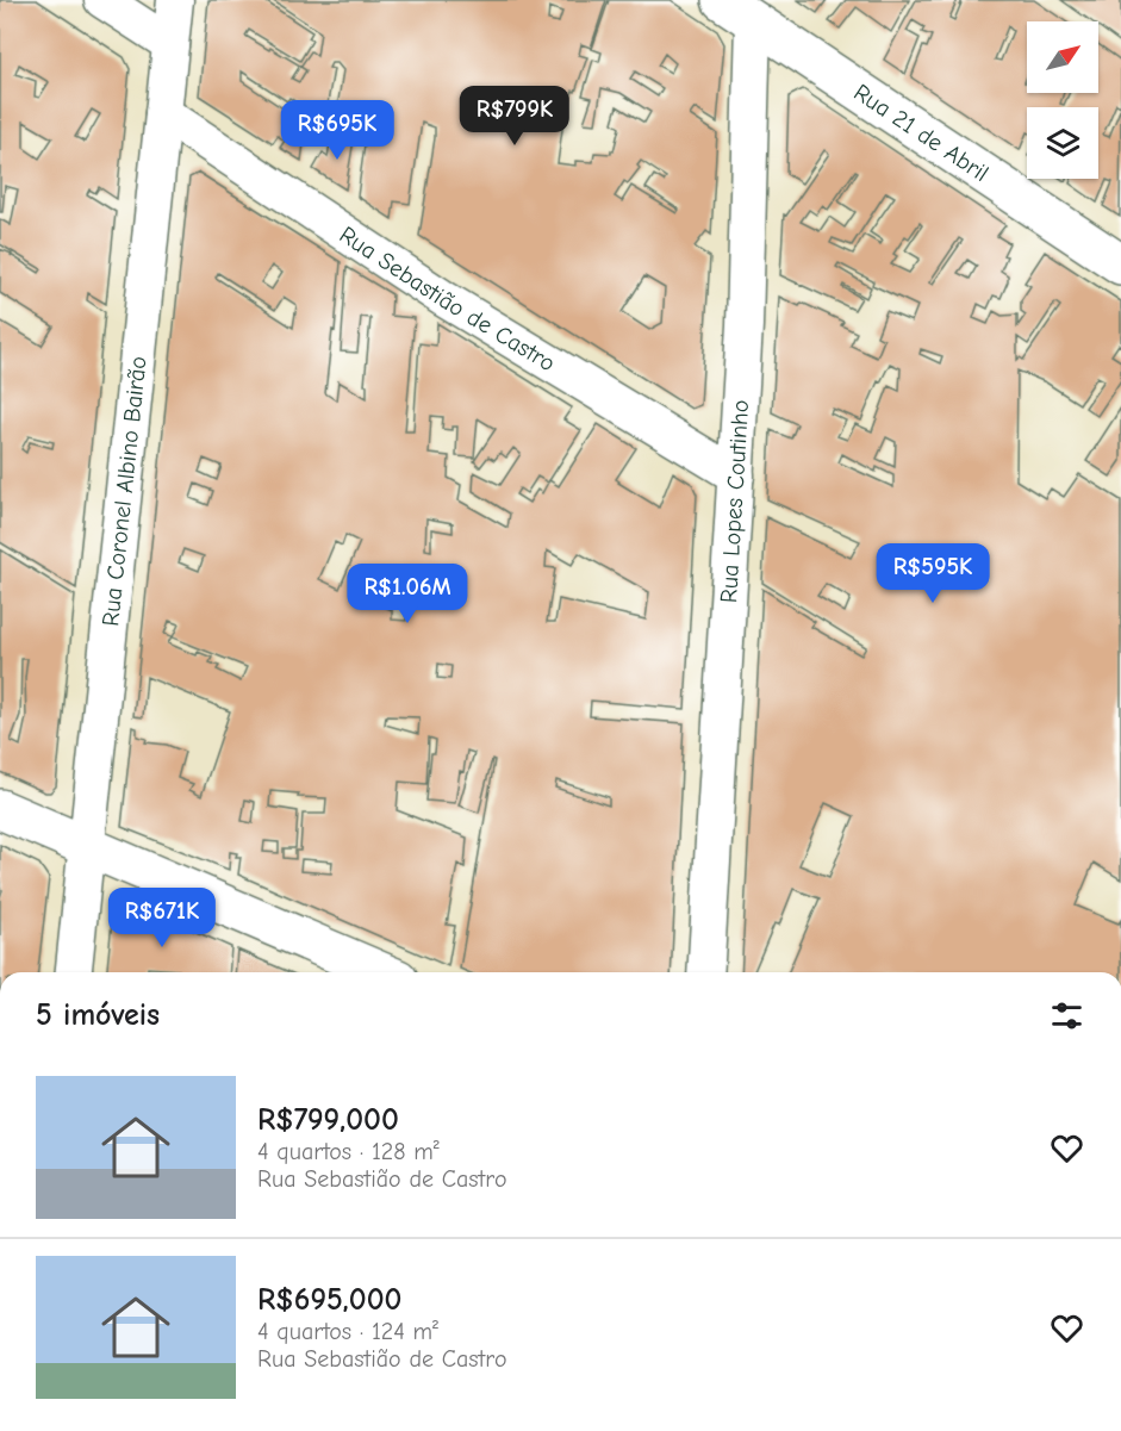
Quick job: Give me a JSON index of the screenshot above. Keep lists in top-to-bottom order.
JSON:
{
  "streets": {
    "street": [
      "Rua 21 de Abril",
      "Rua Sebastião de Castro",
      "Rua Coronel Albino Bairão",
      "Rua Lopes Coutinho"
    ]
  },
  "crossings": [
    ["Rua 21 de Abril", "Rua Lopes Coutinho"],
    ["Rua Sebastião de Castro", "Rua Coronel Albino Bairão"],
    ["Rua Sebastião de Castro", "Rua Lopes Coutinho"]
  ],
  "north": "top right",
  "page": {
    "price": [
      "R$799K",
      "R$695K",
      "R$595K",
      "R$1.06M",
      "R$671K"
    ],
    "heading": "5 imóveis",
    "list": [
      {
        "name": "R$799,000",
        "note": "4 quartos · 128 m² · Rua Sebastião de Castro"
      },
      {
        "name": "R$695,000",
        "note": "4 quartos · 124 m² · Rua Sebastião de Castro"
      }
    ]
  }
}
